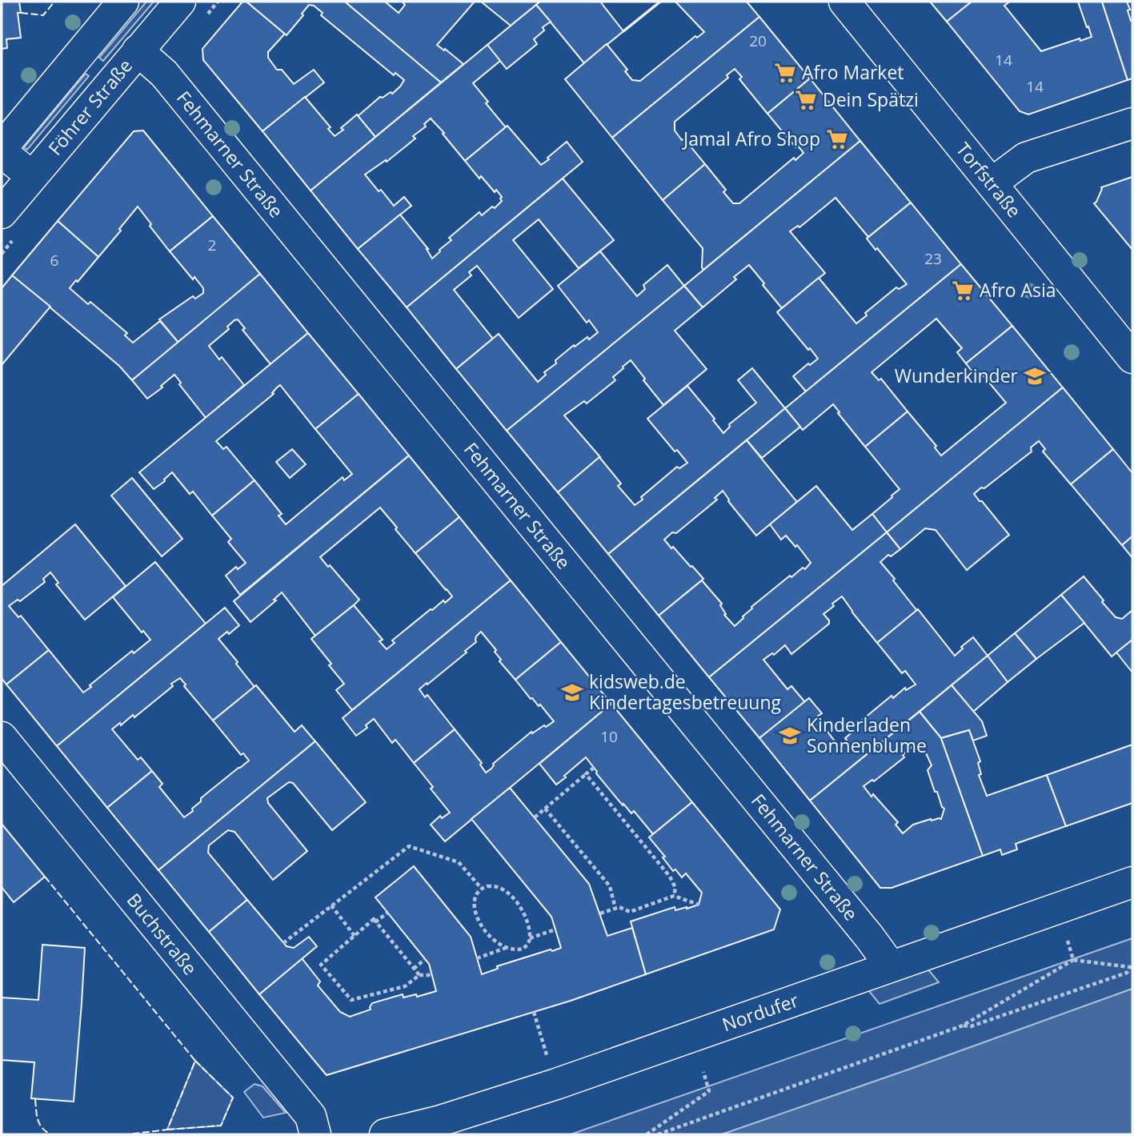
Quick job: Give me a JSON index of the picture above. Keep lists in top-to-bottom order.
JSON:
{
  "streets": {
    "street": [
      "Föhrer Straße",
      "Fehmarner Straße",
      "Torfstraße",
      "Buchstraße",
      "Nordufer"
    ]
  },
  "crossings": [
    ["Föhrer Straße", "Fehmarner Straße"],
    ["Fehmarner Straße", "Nordufer"]
  ],
  "places": {
    "supermarket": [
      "Afro Market",
      "Dein Spätzi",
      "Jamal Afro Shop",
      "Afro Asia"
    ],
    "school or university": ["Wunderkinder", "kidsweb.de Kindertagesbetreuung", "Kinderladen Sonnenblume"]
  },
  "house_numbers": [
    "20",
    "14",
    "14",
    "2",
    "23",
    "6",
    "10"
  ]
}
